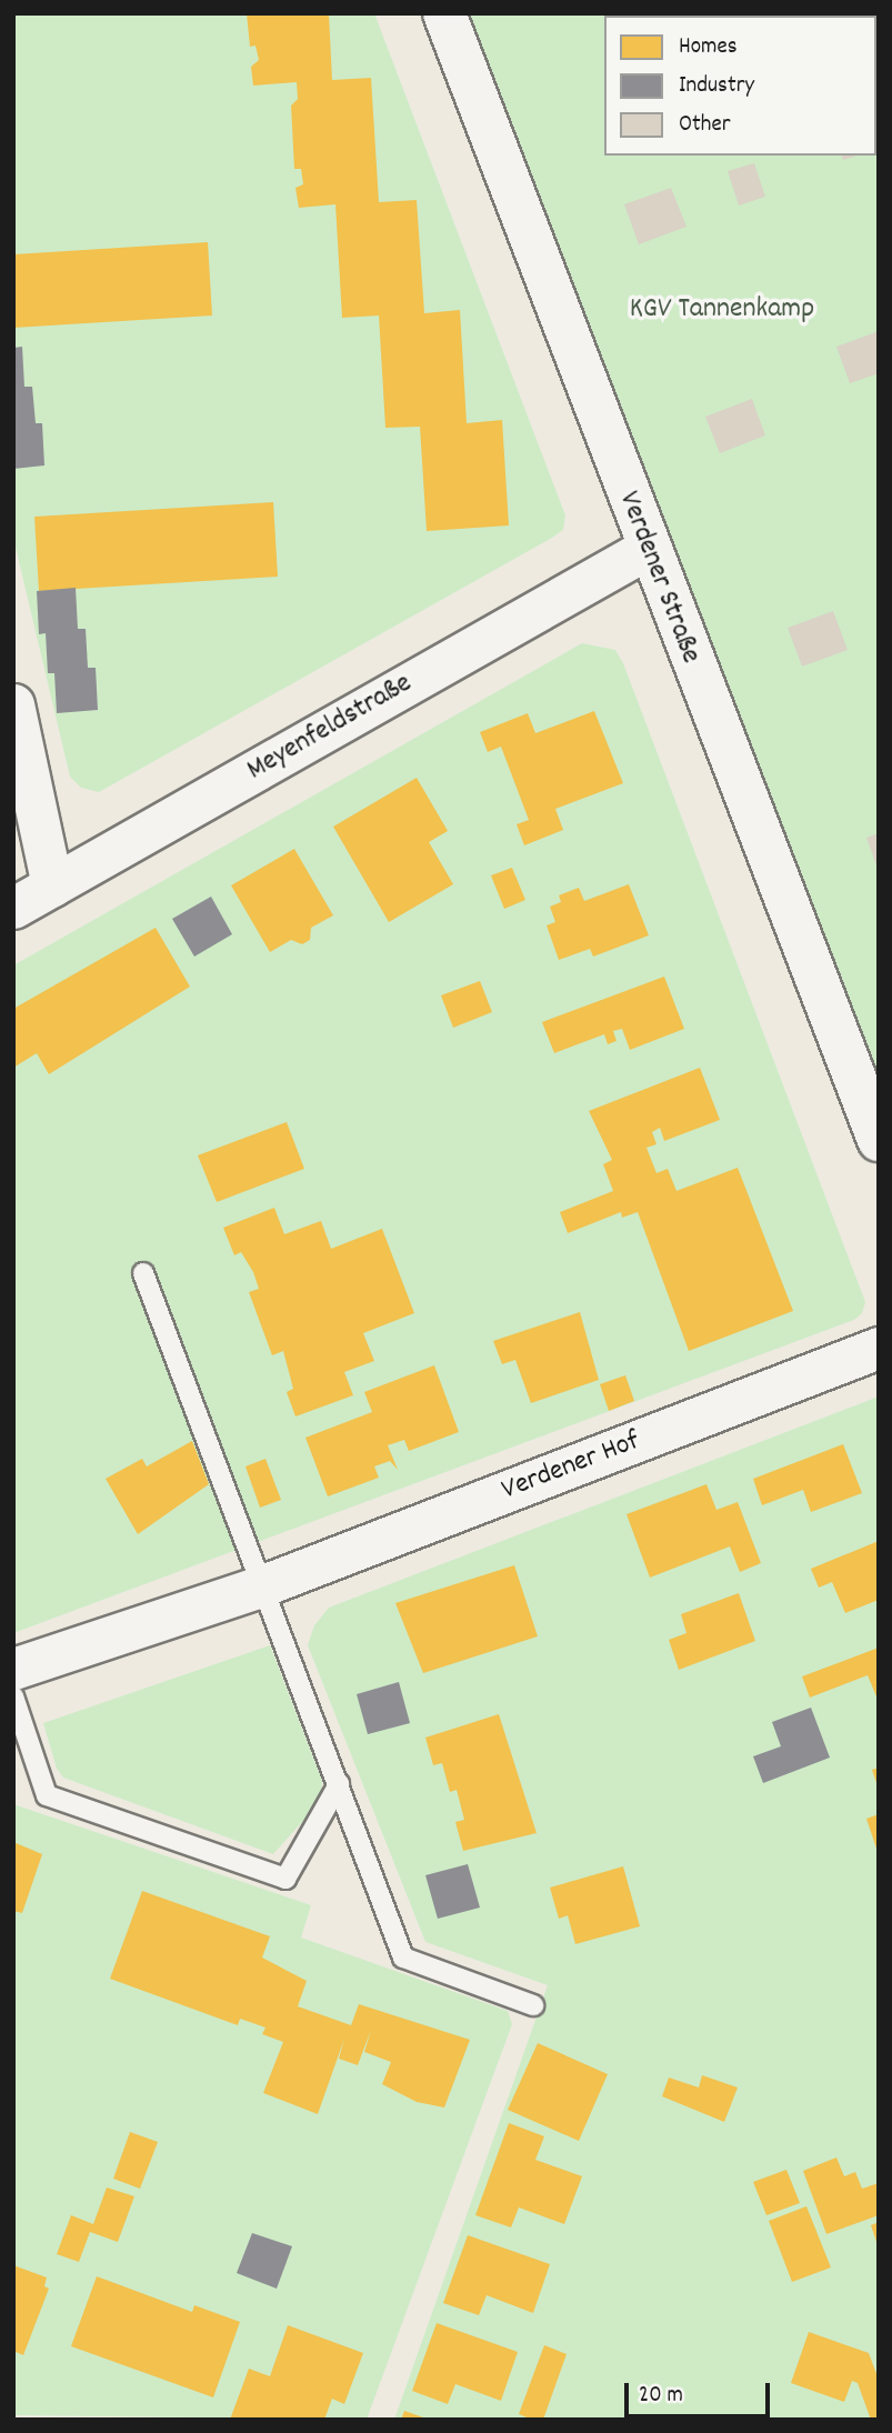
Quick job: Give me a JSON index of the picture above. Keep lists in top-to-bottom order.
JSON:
{
  "streets": {
    "street": ["Verdener Straße", "Meyenfeldstraße", "Verdener Hof"]
  },
  "crossings": [
    ["Verdener Straße", "Meyenfeldstraße"]
  ],
  "parks": ["KGV Tannenkamp"],
  "legend": ["Homes", "Industry", "Other"],
  "scale_bar": "20 m"
}
